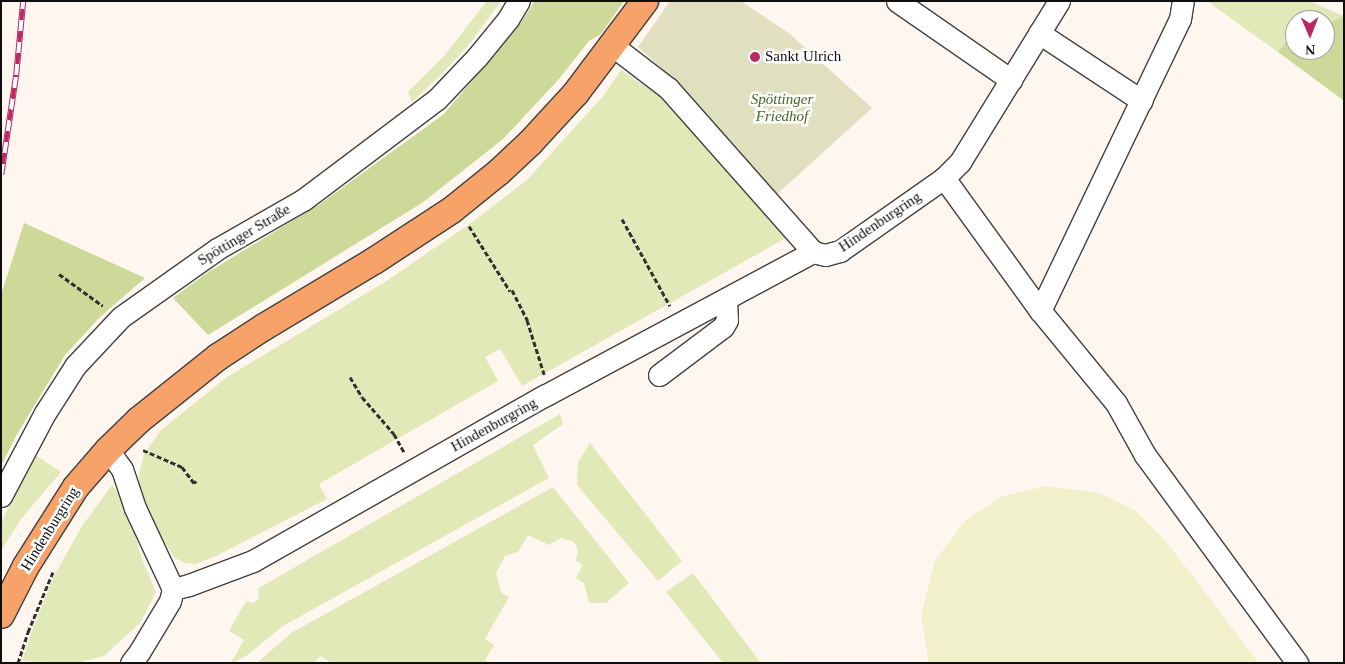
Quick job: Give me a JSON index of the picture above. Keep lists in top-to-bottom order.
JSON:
{
  "streets": {
    "main road": ["Hindenburgring"],
    "street": ["Spöttinger Straße"]
  },
  "parks": ["Spöttinger Friedhof"],
  "places": ["Sankt Ulrich"],
  "north": "bottom"
}
